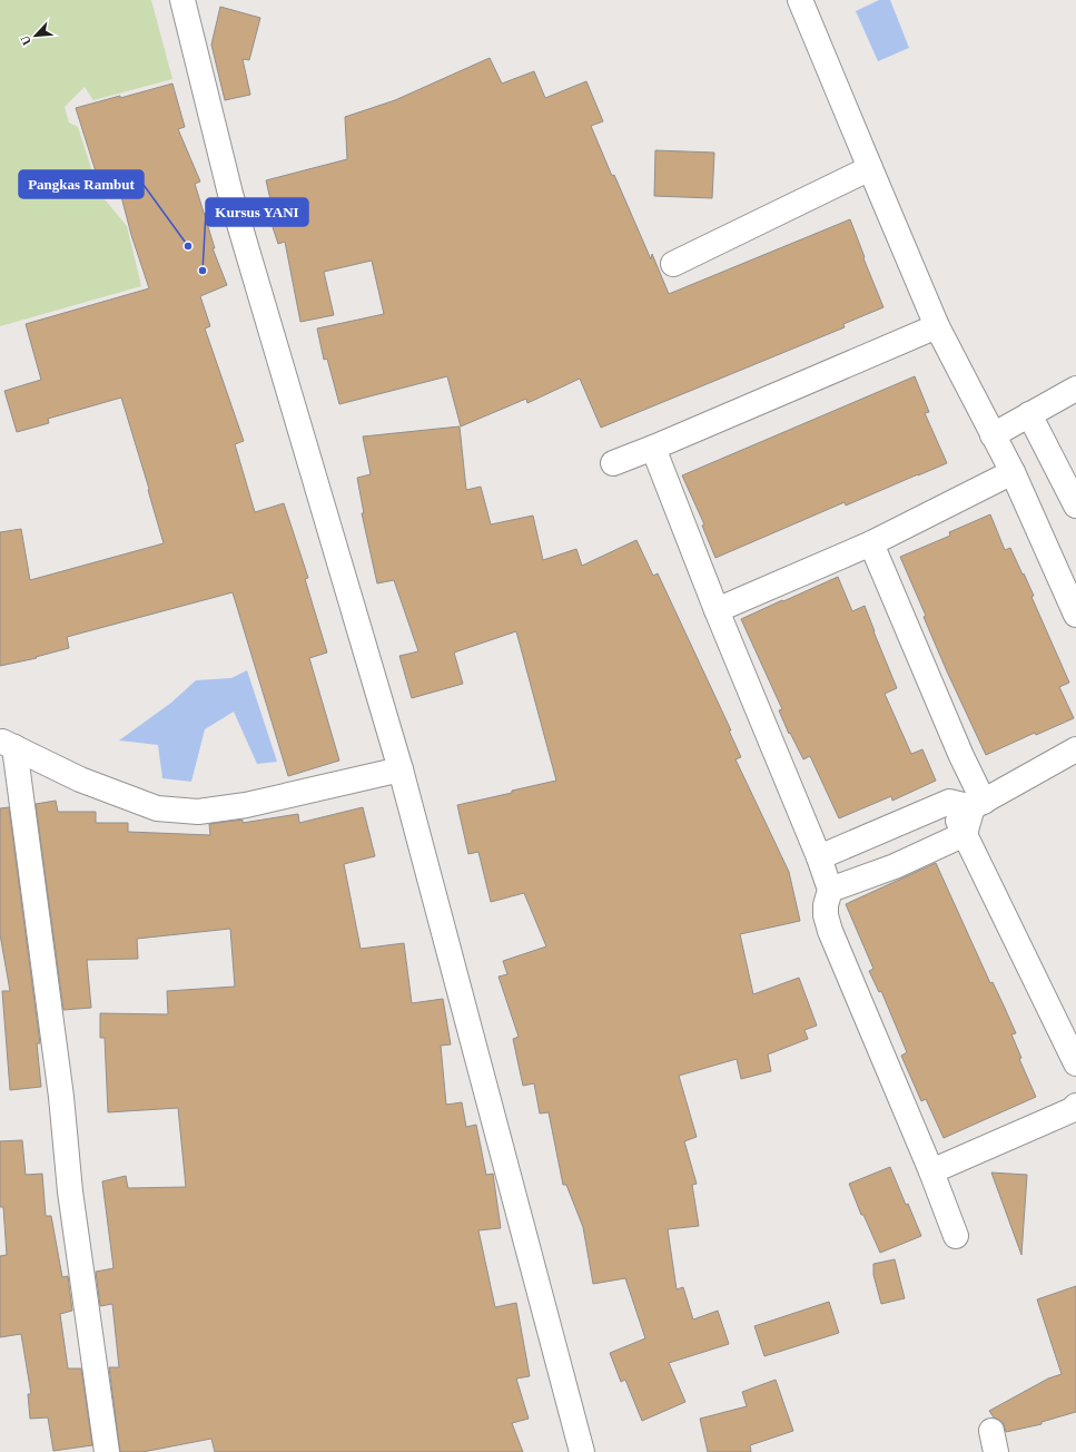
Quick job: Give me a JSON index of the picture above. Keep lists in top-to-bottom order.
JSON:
{
  "places": ["Pangkas Rambut", "Kursus YANI"],
  "north": "bottom left"
}
